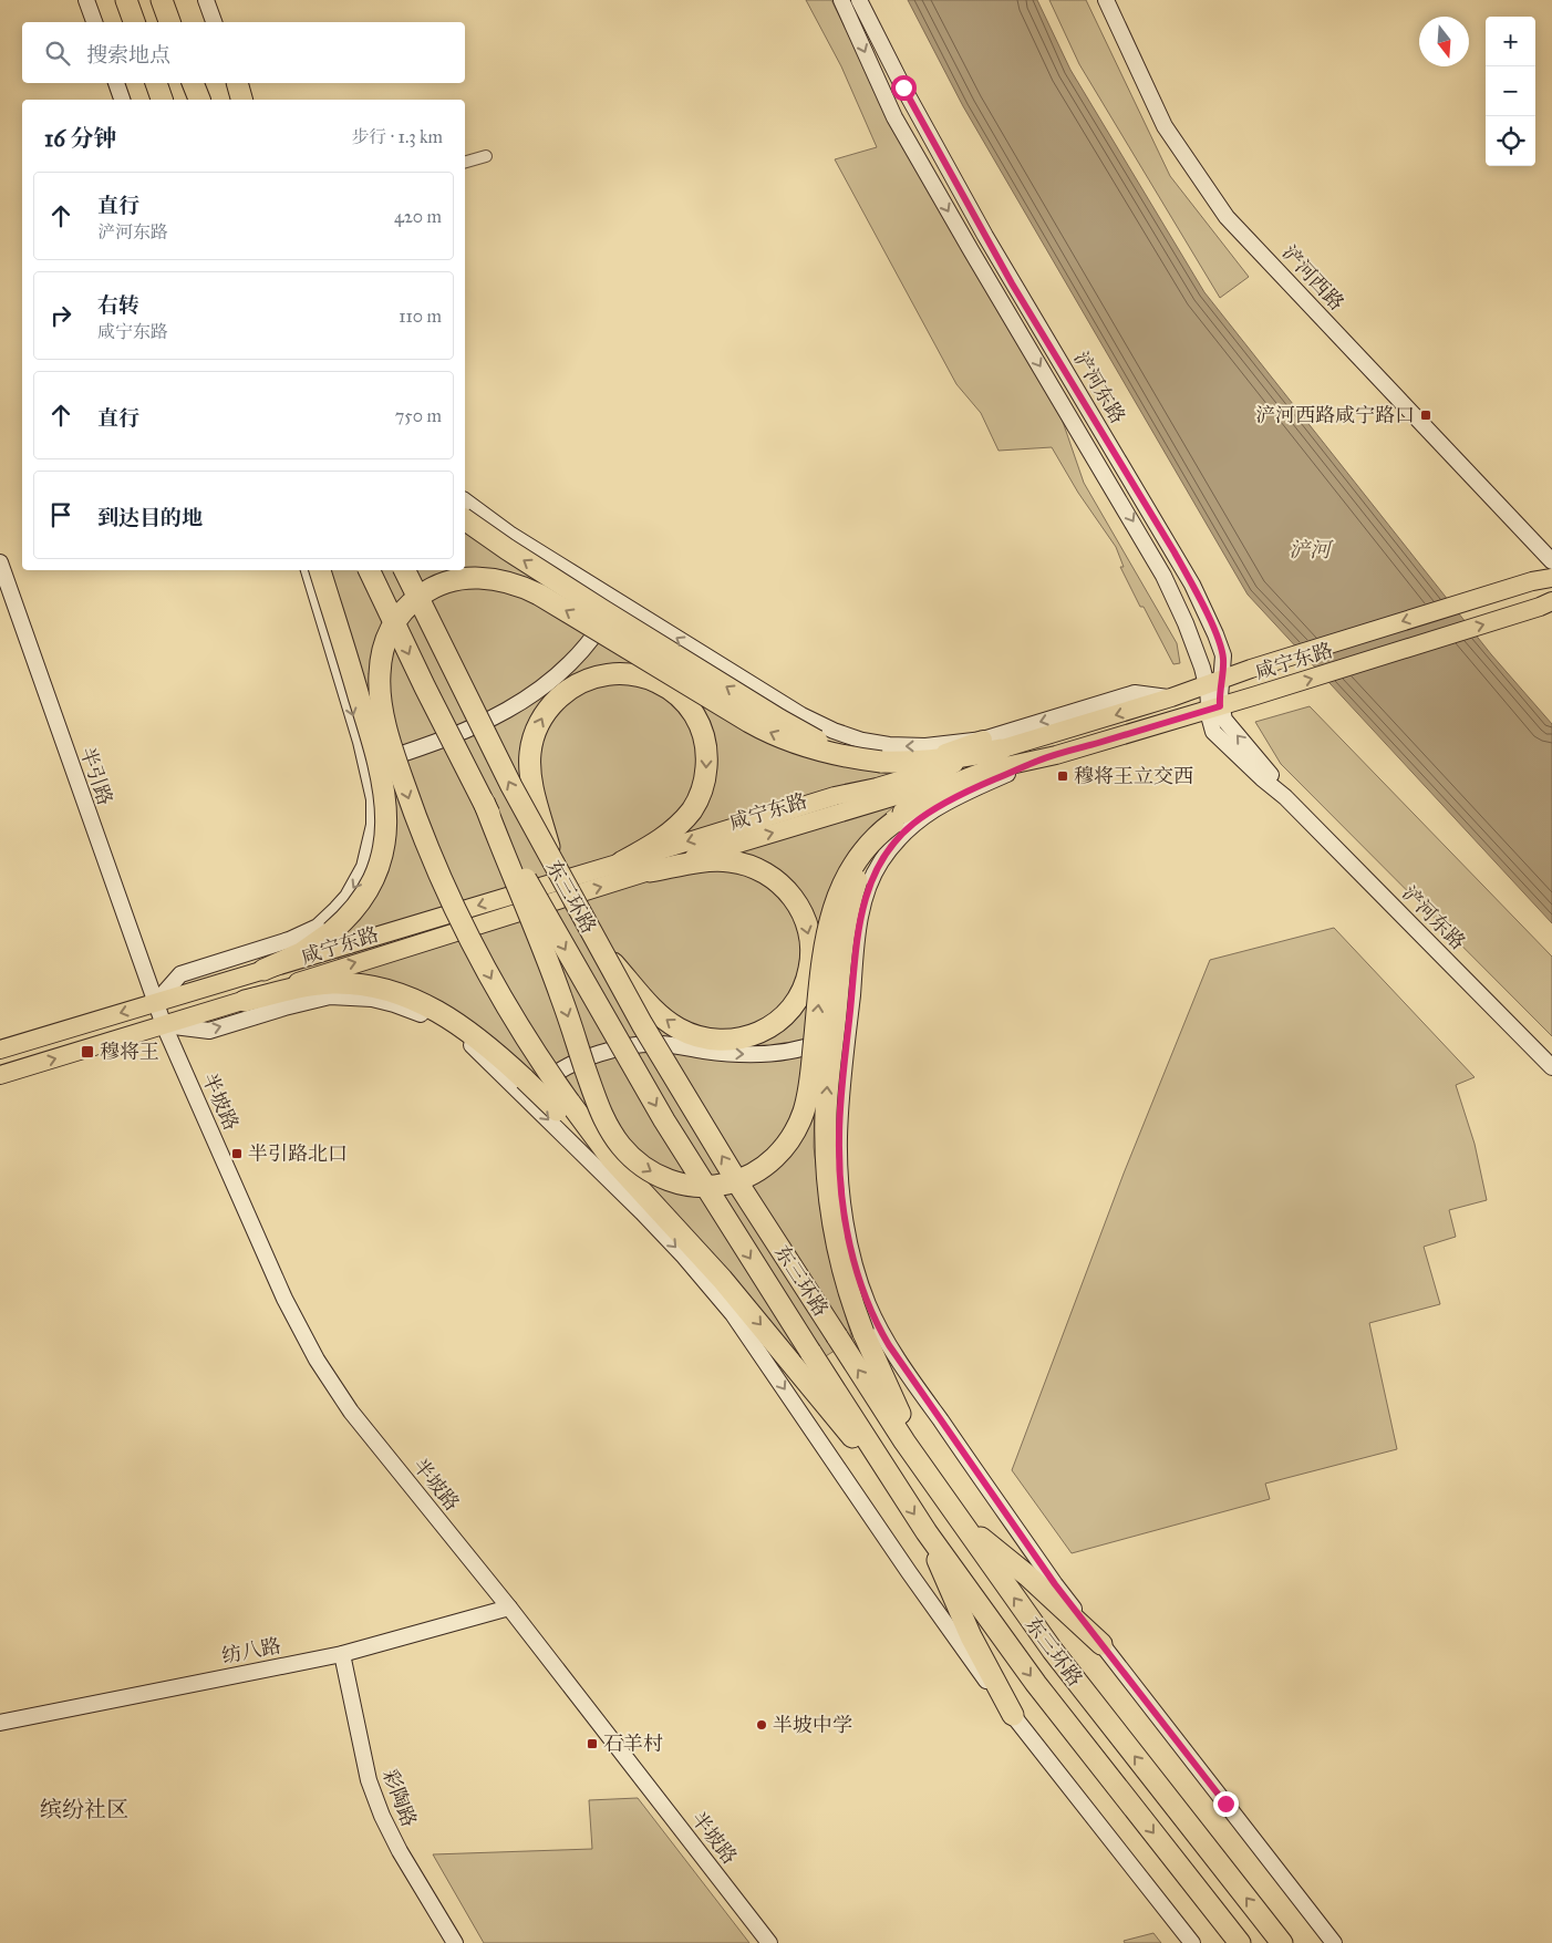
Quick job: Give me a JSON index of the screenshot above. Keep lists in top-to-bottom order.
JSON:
{
  "streets": {
    "highway": ["东三环路"],
    "main road": ["咸宁东路"],
    "street": [
      "浐河西路",
      "浐河东路",
      "半引路",
      "半坡路",
      "纺八路",
      "彩陶路"
    ]
  },
  "crossings": [
    ["浐河东路", "咸宁东路"],
    ["咸宁东路", "半引路"],
    ["咸宁东路", "半坡路"],
    ["半引路", "半坡路"],
    ["半坡路", "纺八路"],
    ["纺八路", "彩陶路"]
  ],
  "districts": ["缤纷社区"],
  "water": ["浐河"],
  "places": {
    "transit": [
      "浐河西路咸宁路口",
      "穆将王立交西",
      "穆将王",
      "半引路北口",
      "石羊村"
    ],
    "other": ["半坡中学"]
  },
  "north": "bottom",
  "page": {
    "map_buttons": ["+", "−"],
    "search": "搜索地点",
    "heading": ["16 分钟", "步行 · 1.3 km"],
    "list": [
      ["直行", "浐河东路", "420 m"],
      ["右转", "咸宁东路", "110 m"],
      ["直行", "750 m"],
      "到达目的地"
    ]
  }
}
